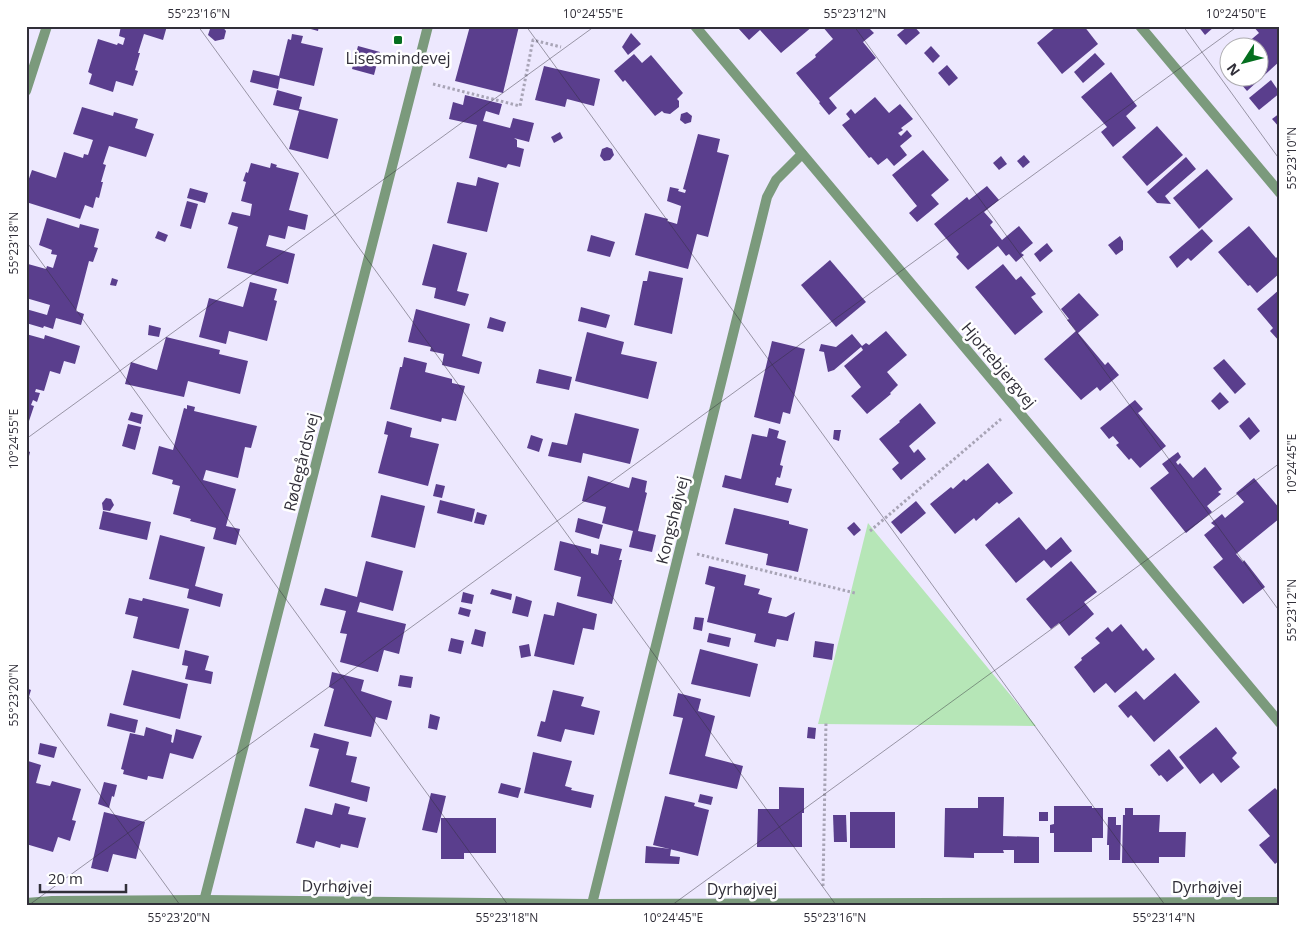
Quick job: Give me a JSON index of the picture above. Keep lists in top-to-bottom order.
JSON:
{
  "streets": {
    "street": [
      "Hjortebjergvej",
      "Rødegårdsvej",
      "Kongshøjvej",
      "Dyrhøjvej"
    ]
  },
  "crossings": [
    ["Hjortebjergvej", "Kongshøjvej"],
    ["Rødegårdsvej", "Dyrhøjvej"],
    ["Kongshøjvej", "Dyrhøjvej"]
  ],
  "places": {
    "transit": ["Lisesmindevej"]
  },
  "scale_bar": "20 m",
  "north": "bottom left",
  "coordinates": [
    "55°23'16\"N",
    "10°24'55\"E",
    "55°23'12\"N",
    "10°24'50\"E",
    "55°23'10\"N",
    "55°23'18\"N",
    "10°24'45\"E",
    "55°23'20\"N",
    "55°23'14\"N"
  ]
}
